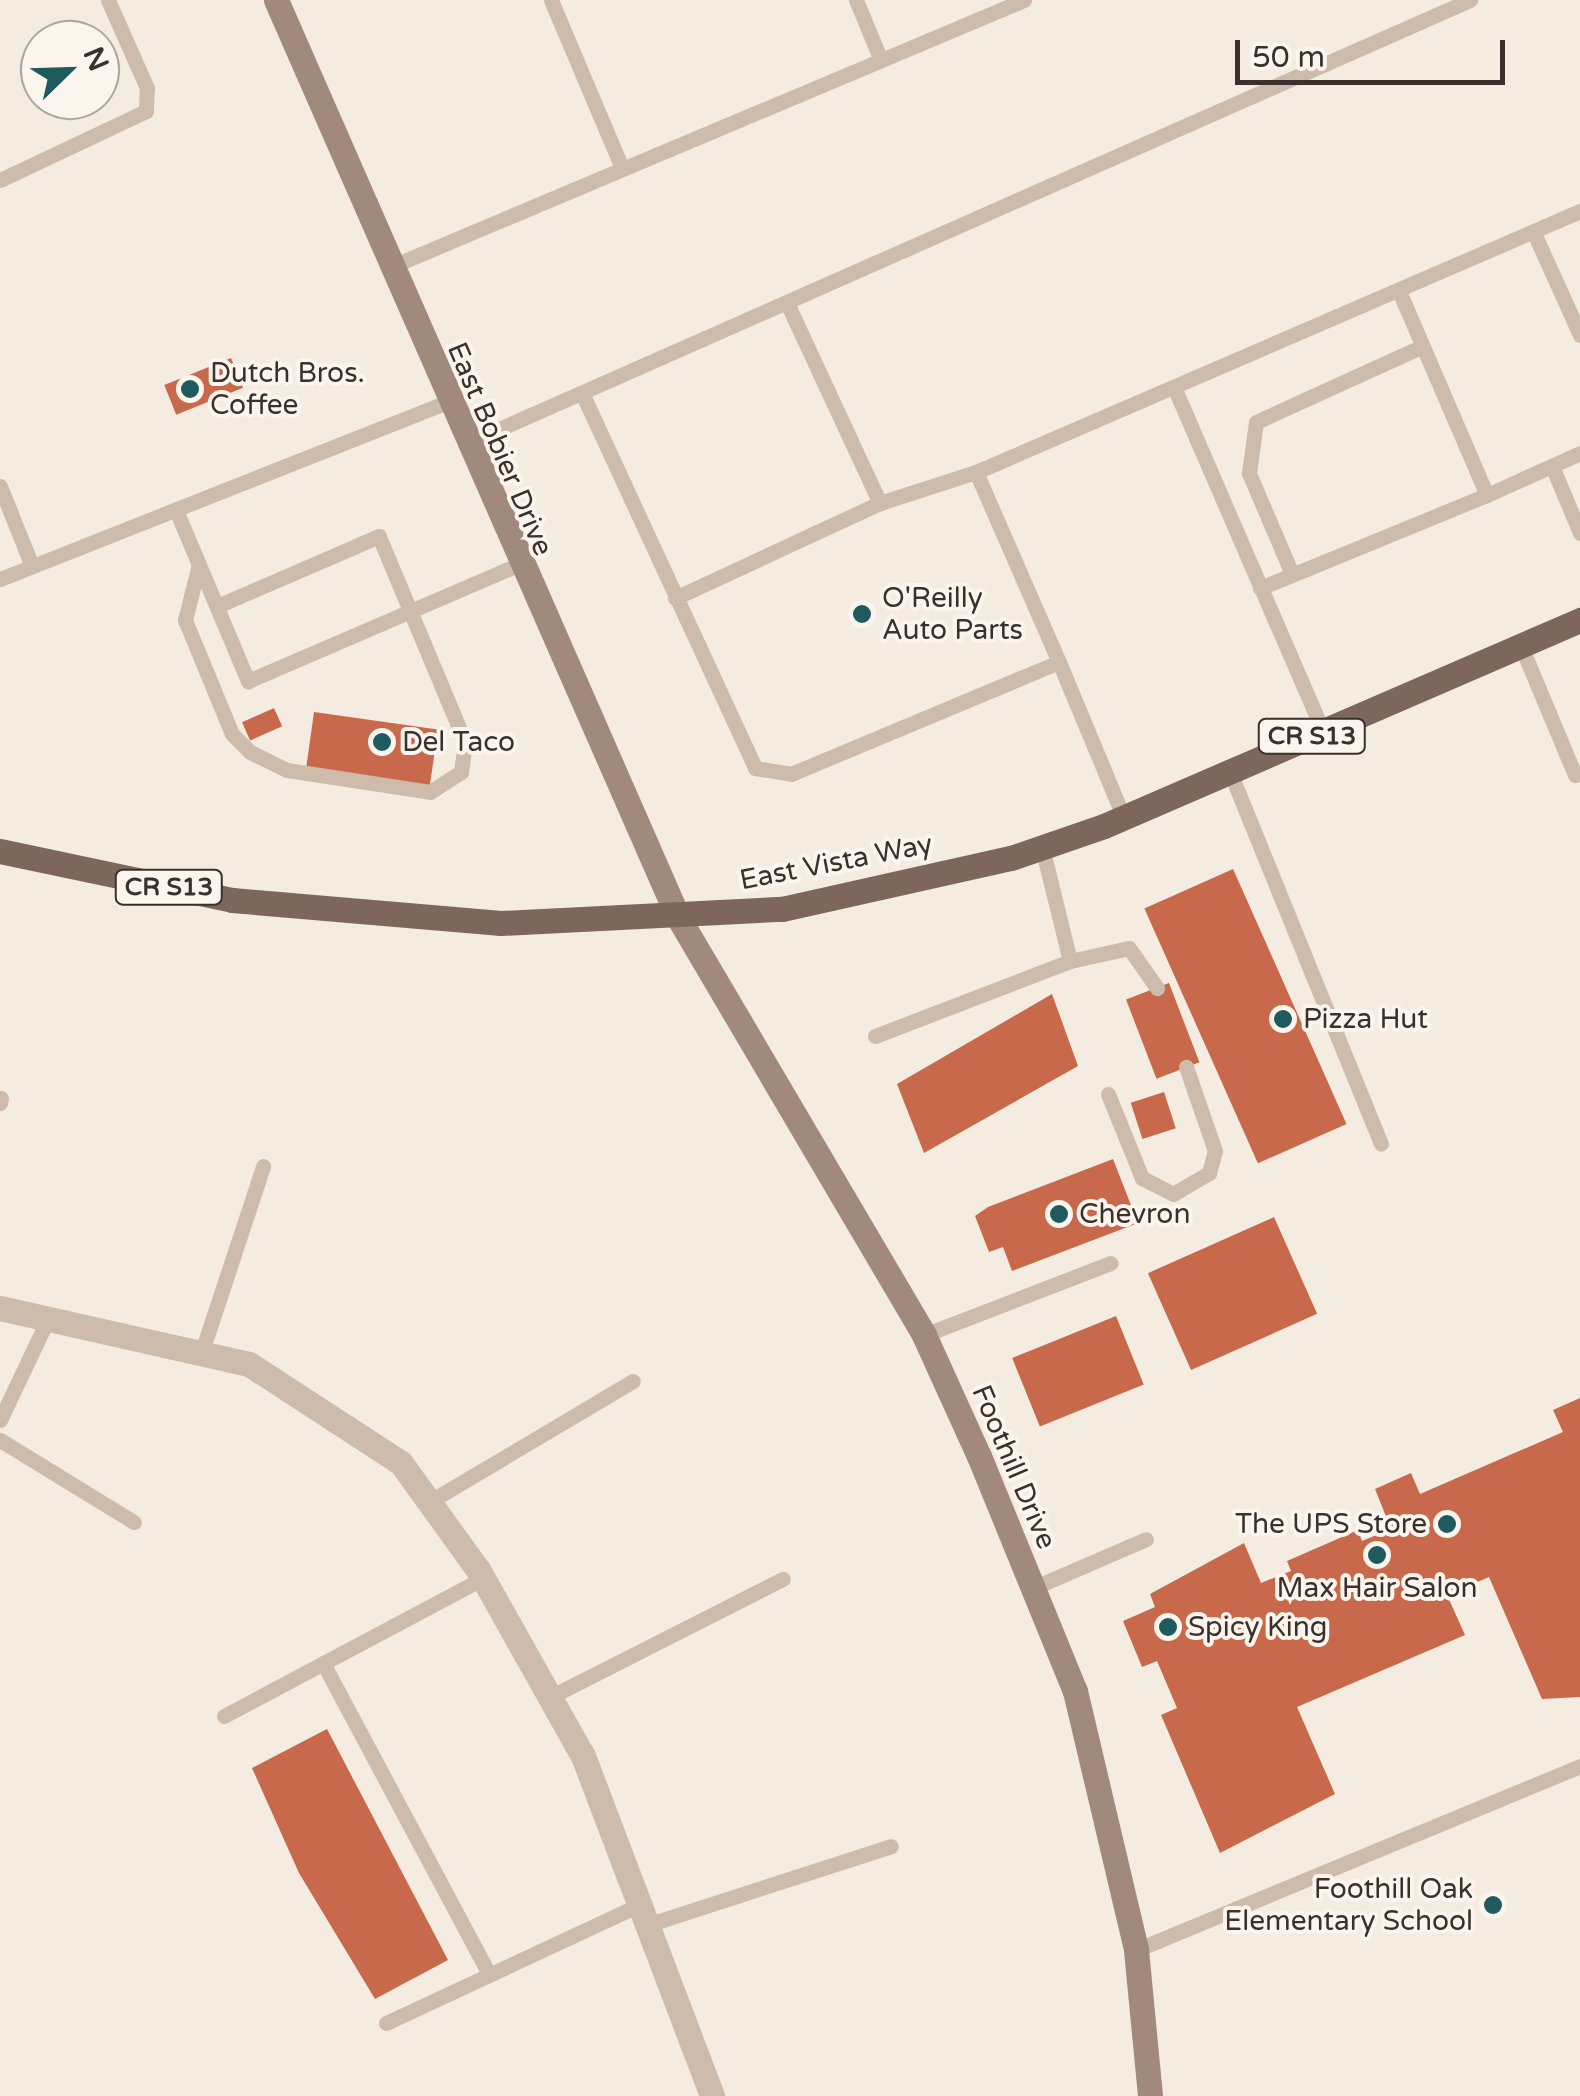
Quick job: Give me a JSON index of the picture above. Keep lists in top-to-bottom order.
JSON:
{
  "streets": {
    "main road": ["CR S13", "East Vista Way"],
    "street": ["East Bobier Drive", "Foothill Drive"]
  },
  "crossings": [
    ["East Bobier Drive", "East Vista Way"],
    ["East Bobier Drive", "Foothill Drive"],
    ["East Vista Way", "Foothill Drive"]
  ],
  "places": [
    "Dutch Bros. Coffee",
    "O'Reilly Auto Parts",
    "Del Taco",
    "Pizza Hut",
    "Chevron",
    "The UPS Store",
    "Max Hair Salon",
    "Spicy King",
    "Foothill Oak Elementary School"
  ],
  "scale_bar": "50 m",
  "north": "top right"
}
